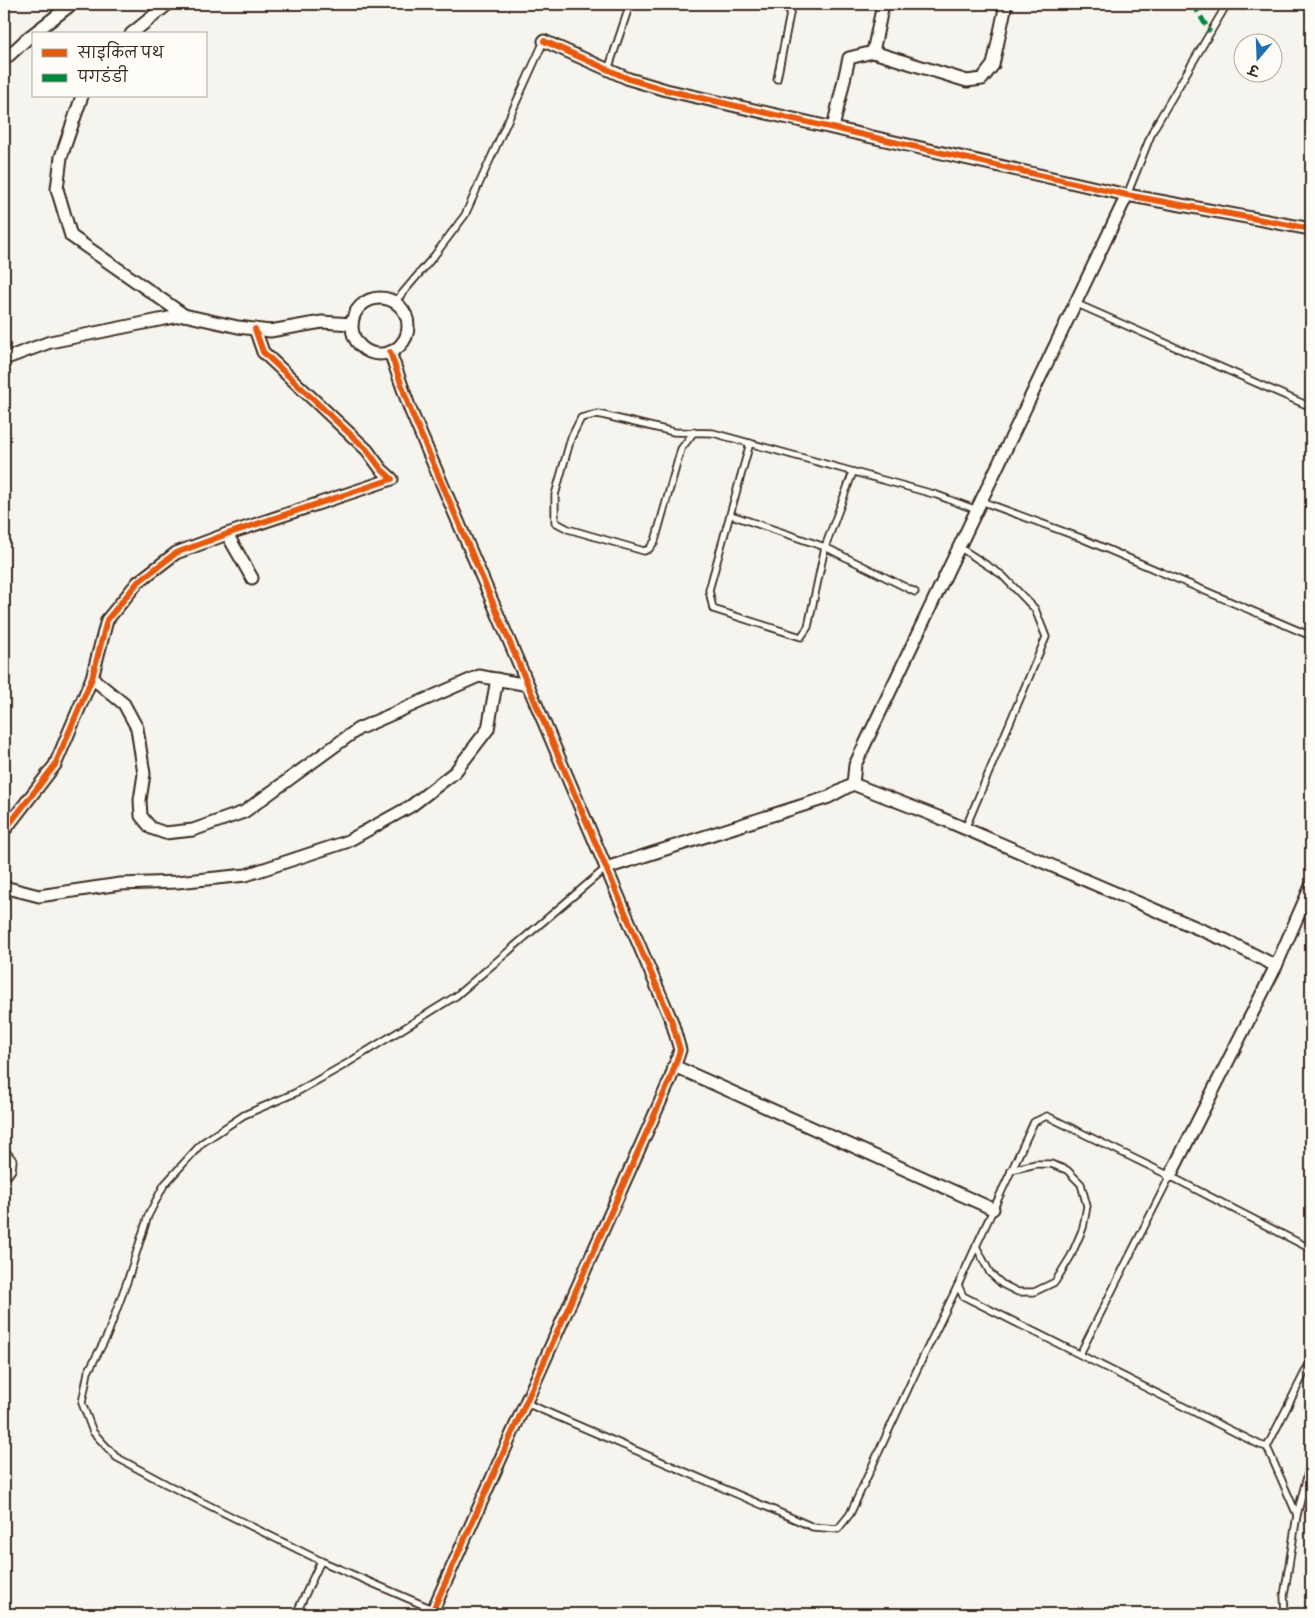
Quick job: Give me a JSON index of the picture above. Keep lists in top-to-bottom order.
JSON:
{
  "legend": ["साइकिल पथ", "पगडंडी"],
  "north": "bottom"
}
